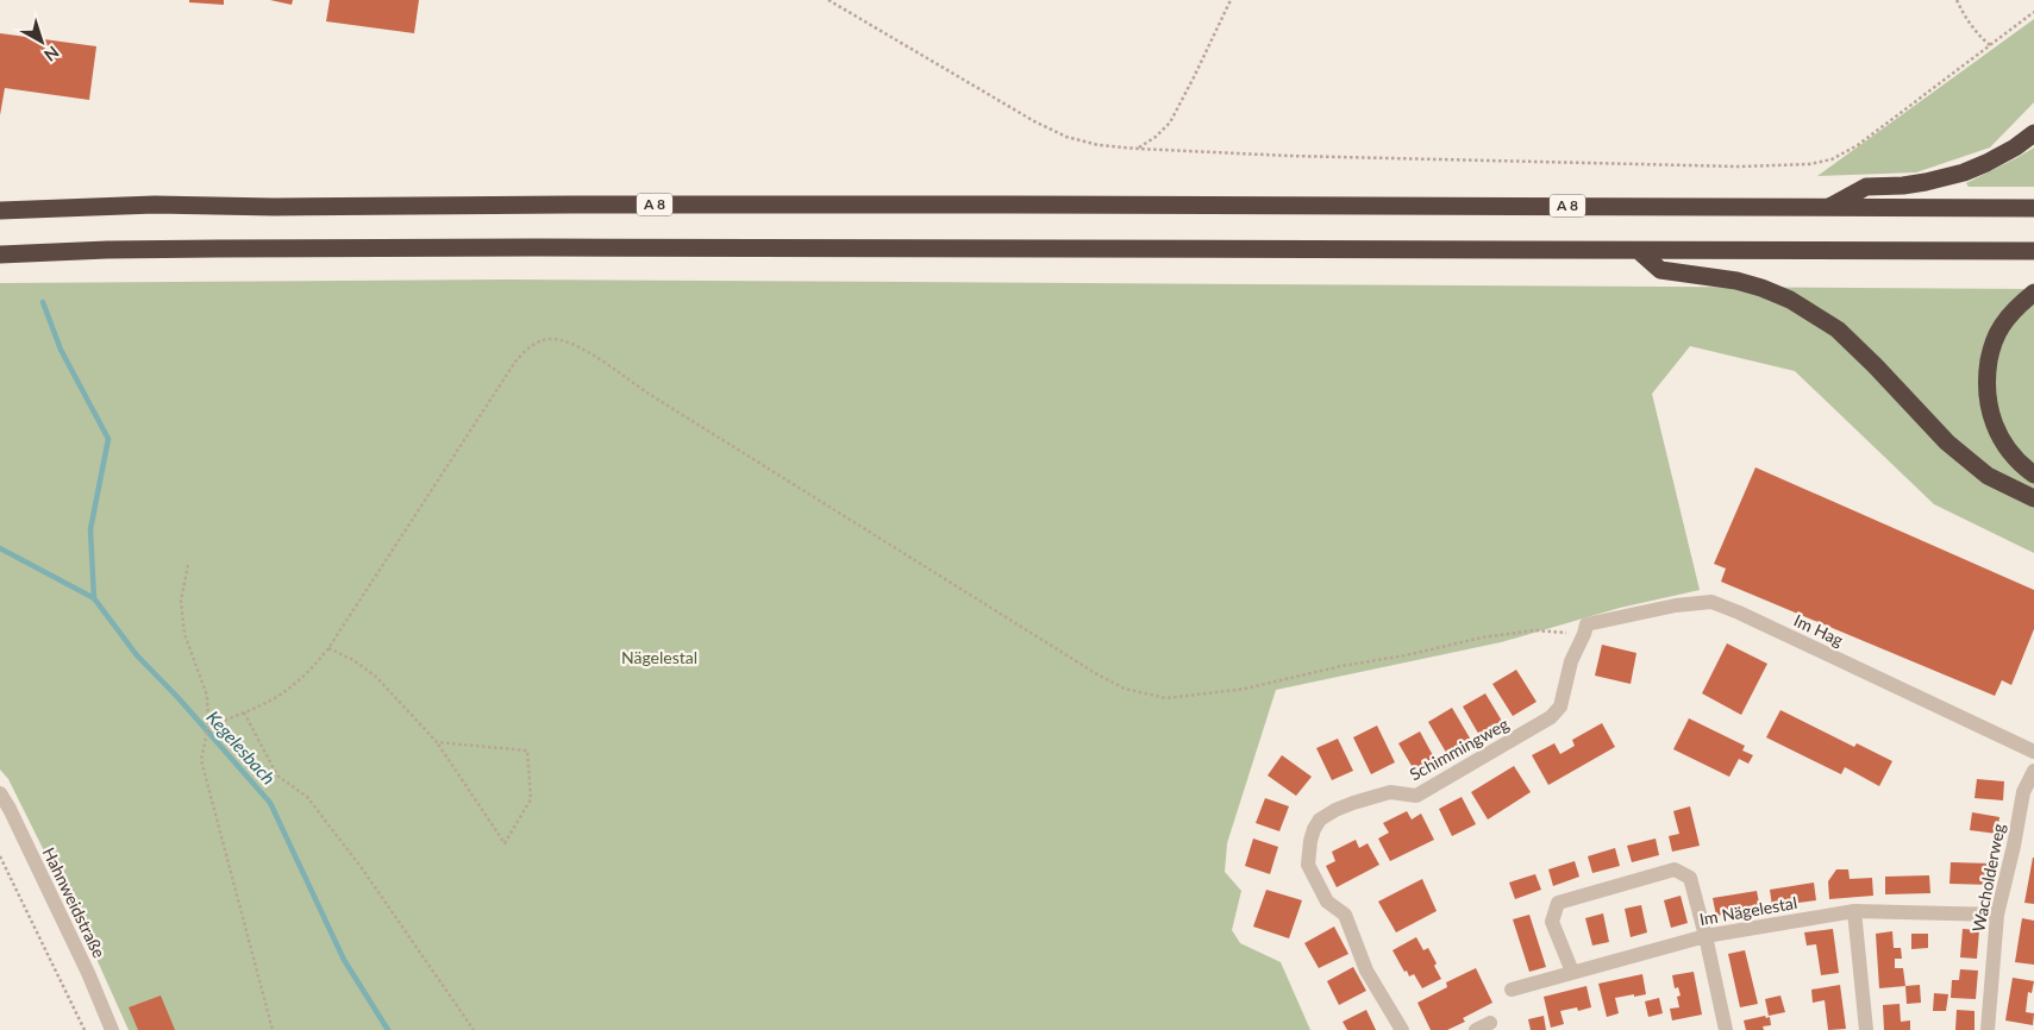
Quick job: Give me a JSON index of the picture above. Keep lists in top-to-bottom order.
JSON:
{
  "streets": {
    "highway": ["A 8"],
    "street": [
      "Im Hag",
      "Schimmingweg",
      "Wacholderweg",
      "Hahnweidstraße",
      "Im Nägelestal"
    ]
  },
  "crossings": [
    ["Im Hag", "Schimmingweg"],
    ["Wacholderweg", "Im Nägelestal"]
  ],
  "water": ["Kegelesbach"],
  "parks": ["Nägelestal"],
  "north": "bottom right"
}
